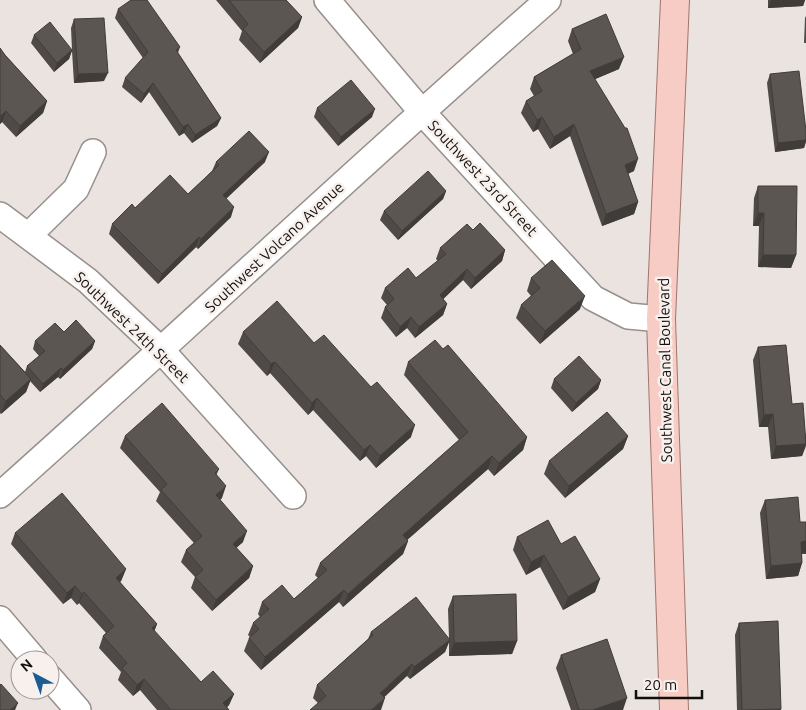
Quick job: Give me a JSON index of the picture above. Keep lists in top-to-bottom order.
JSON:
{
  "streets": {
    "main road": ["Southwest Canal Boulevard"],
    "street": ["Southwest 23rd Street", "Southwest Volcano Avenue", "Southwest 24th Street"]
  },
  "crossings": [
    ["Southwest 23rd Street", "Southwest Volcano Avenue"],
    ["Southwest 23rd Street", "Southwest Canal Boulevard"],
    ["Southwest Volcano Avenue", "Southwest 24th Street"]
  ],
  "scale_bar": "20 m",
  "north": "top left"
}
